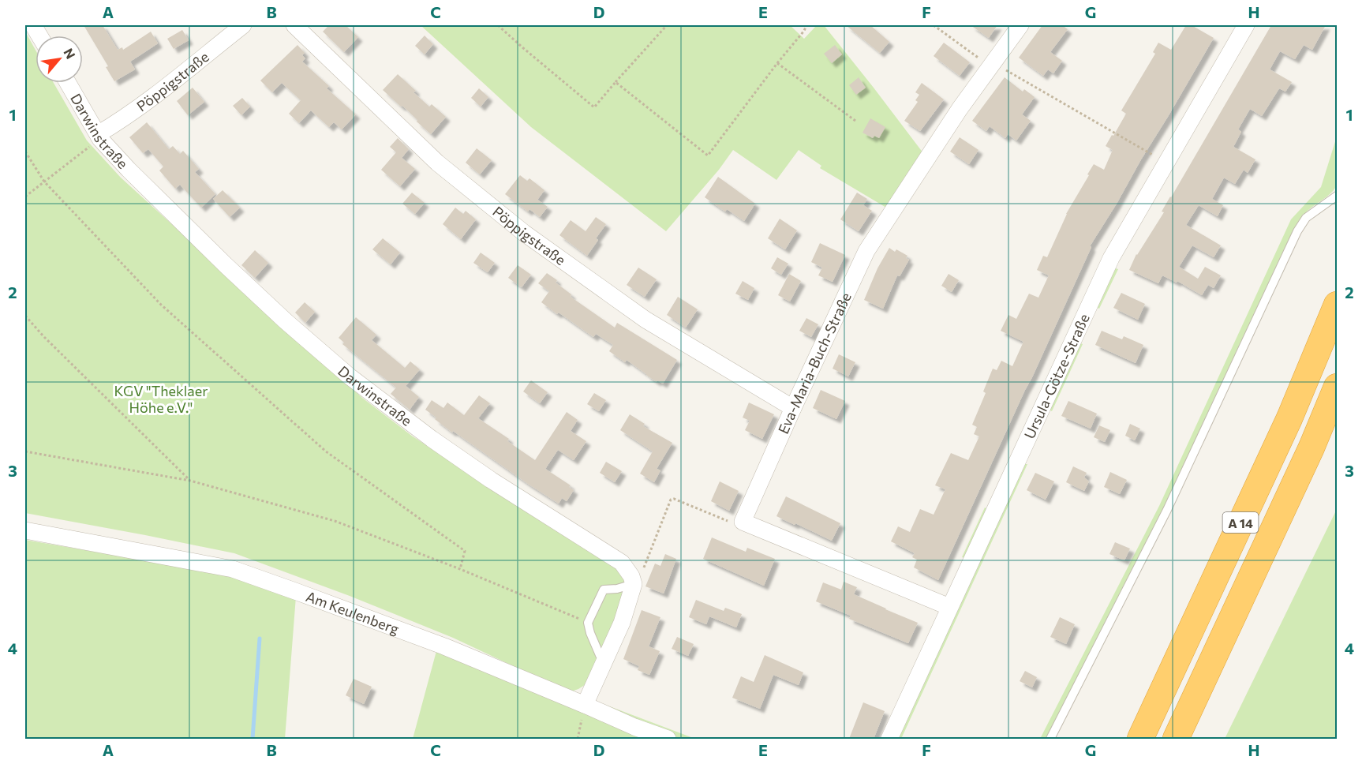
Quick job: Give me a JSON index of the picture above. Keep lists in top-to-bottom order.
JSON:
{
  "streets": {
    "highway": ["A 14"],
    "street": [
      "Pöppigstraße",
      "Darwinstraße",
      "Eva-Maria-Buch-Straße",
      "Ursula-Götze-Straße",
      "Am Keulenberg"
    ]
  },
  "crossings": [
    ["Pöppigstraße", "Darwinstraße"],
    ["Pöppigstraße", "Eva-Maria-Buch-Straße"]
  ],
  "parks": ["KGV \"Theklaer Höhe e.V.\""],
  "north": "top right",
  "grid": {
    "columns": [
      "A",
      "B",
      "C",
      "D",
      "E",
      "F",
      "G",
      "H"
    ],
    "rows": [
      "1",
      "2",
      "3",
      "4"
    ]
  }
}
